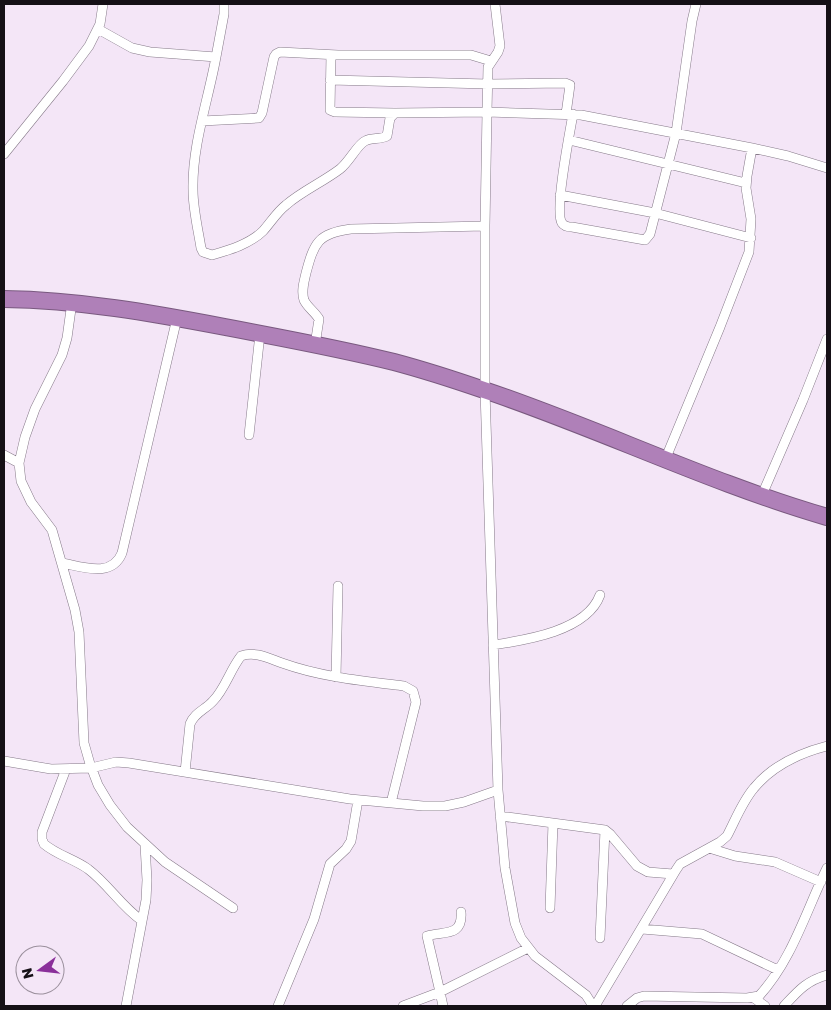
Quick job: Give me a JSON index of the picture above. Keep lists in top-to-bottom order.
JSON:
{
  "north": "left"
}
